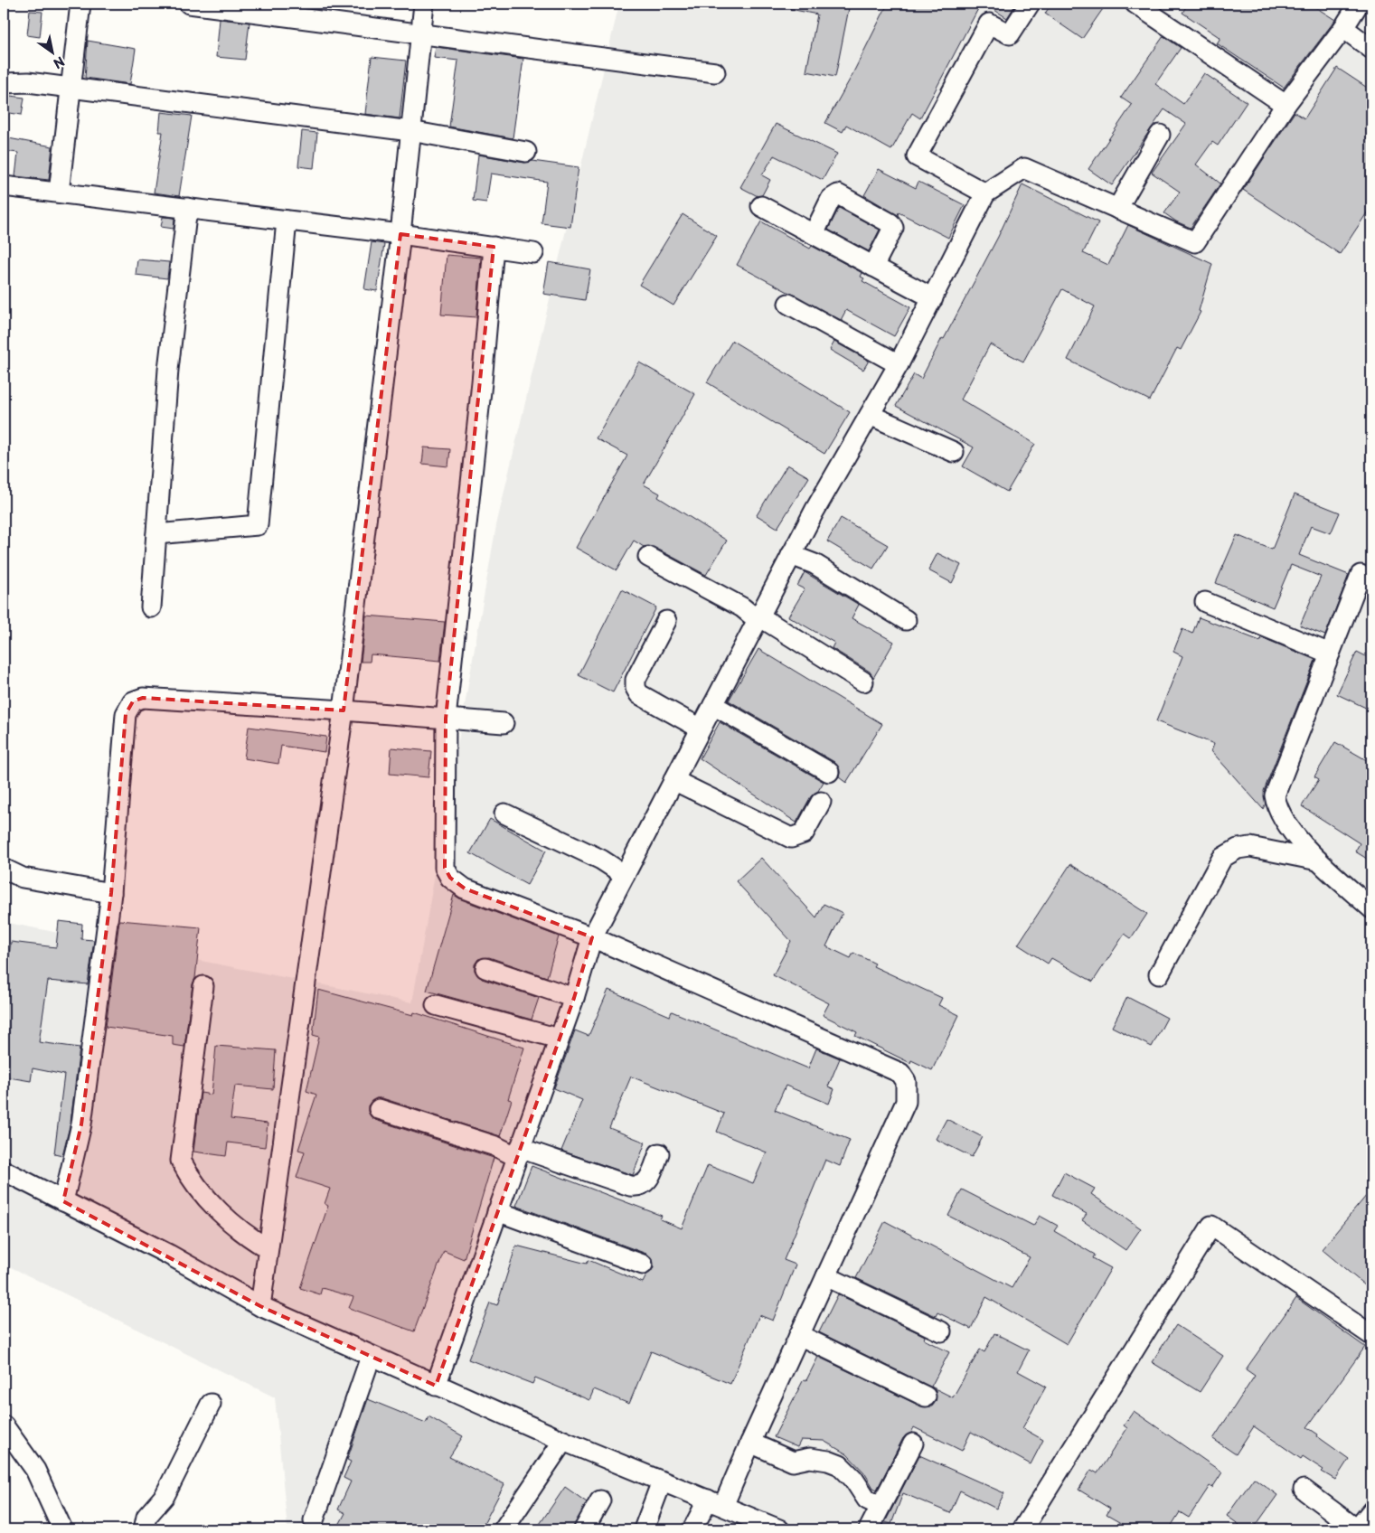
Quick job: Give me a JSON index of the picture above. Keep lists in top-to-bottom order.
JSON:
{
  "north": "bottom right"
}
